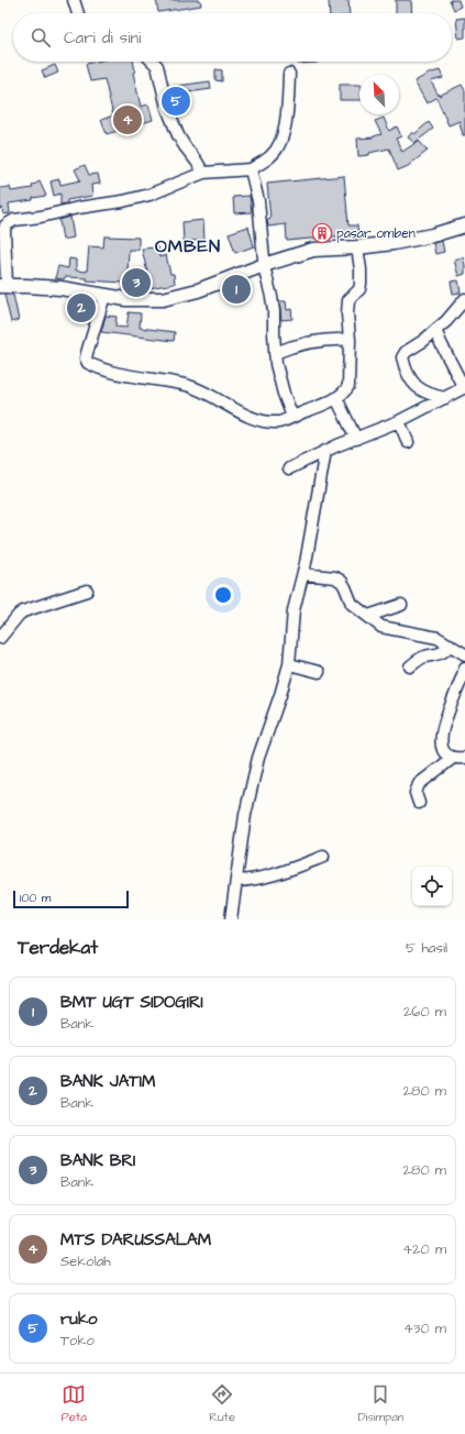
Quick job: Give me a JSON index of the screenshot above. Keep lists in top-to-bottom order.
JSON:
{
  "districts": ["OMBEN"],
  "places": {
    "building": ["pasar omben"]
  },
  "scale_bar": "100 m",
  "north": "top left",
  "page": {
    "search": "Cari di sini",
    "pins": [
      "5",
      "4",
      "3",
      "1",
      "2"
    ],
    "scale": "100 m",
    "heading": ["Terdekat", "5 hasil"],
    "list": [
      {
        "mark": "1",
        "name": "BMT UGT SIDOGIRI",
        "note": "Bank",
        "value": "260 m"
      },
      {
        "mark": "2",
        "name": "BANK JATIM",
        "note": "Bank",
        "value": "280 m"
      },
      {
        "mark": "3",
        "name": "BANK BRI",
        "note": "Bank",
        "value": "280 m"
      },
      {
        "mark": "4",
        "name": "MTS DARUSSALAM",
        "note": "Sekolah",
        "value": "420 m"
      },
      {
        "mark": "5",
        "name": "ruko",
        "note": "Toko",
        "value": "430 m"
      }
    ],
    "nav": ["Peta", "Rute", "Disimpan"]
  }
}
